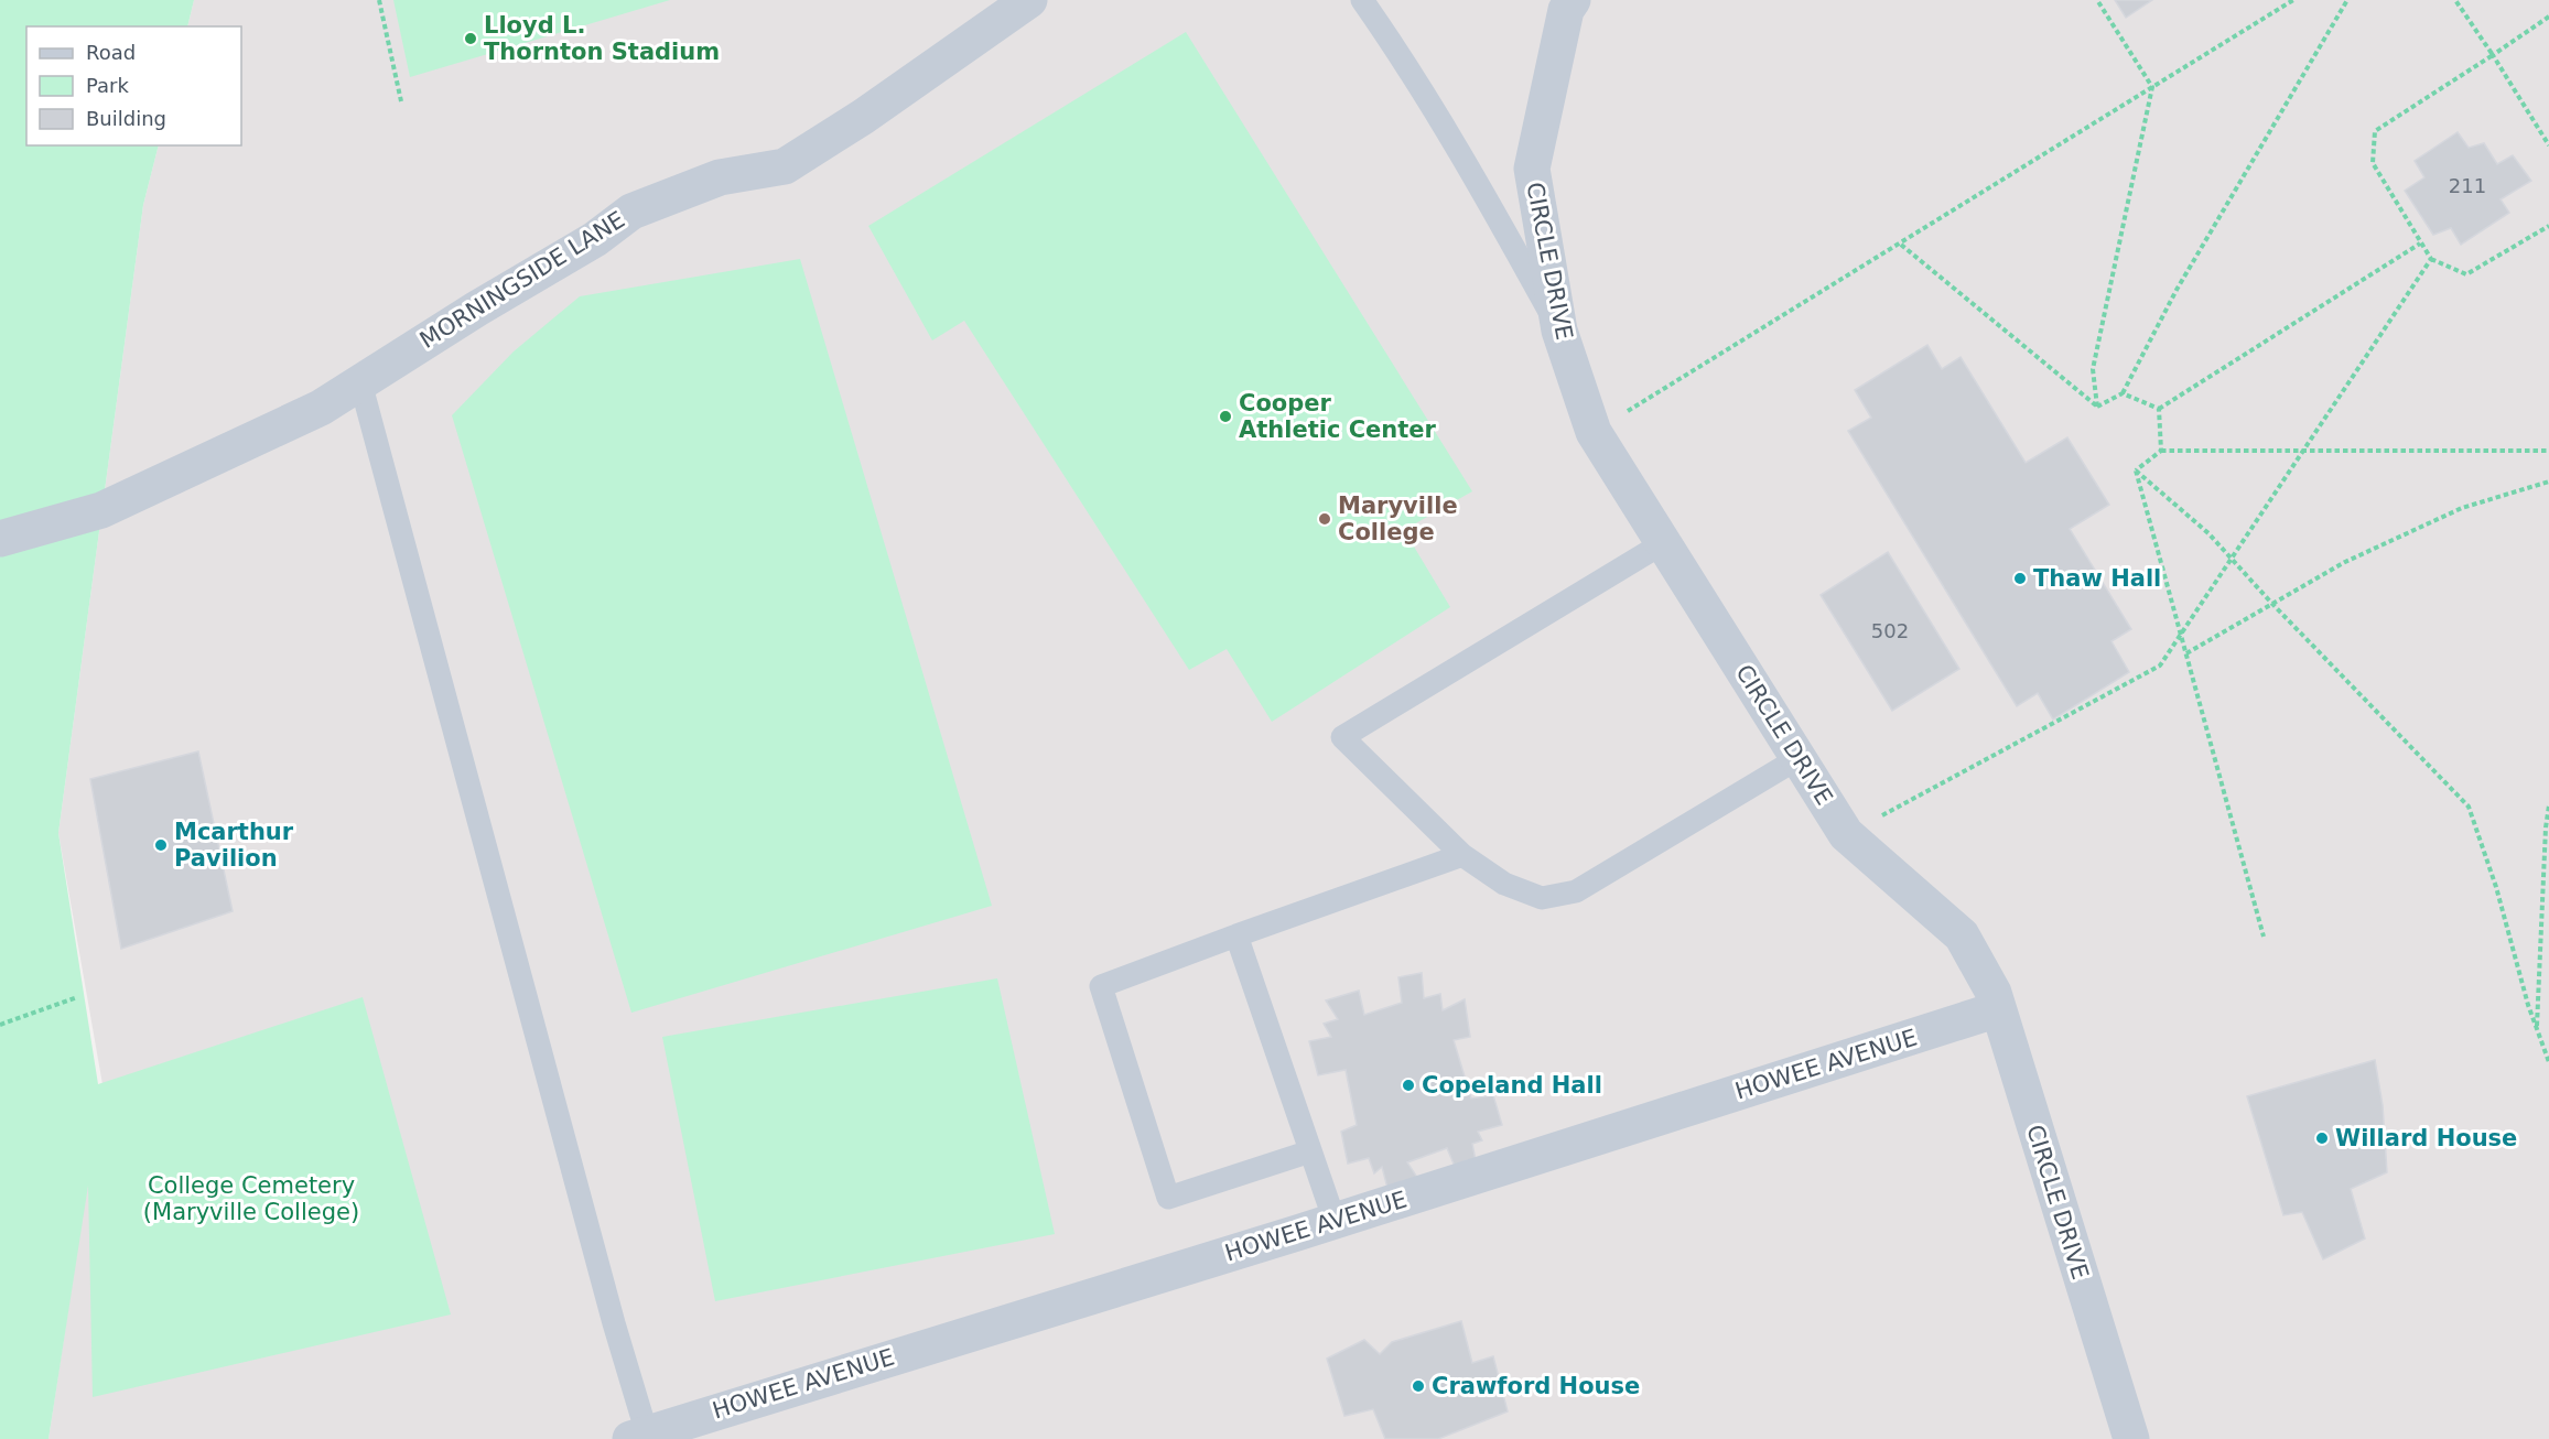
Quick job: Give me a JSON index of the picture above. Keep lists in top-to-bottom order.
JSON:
{
  "streets": {
    "street": ["CIRCLE DRIVE", "MORNINGSIDE LANE", "HOWEE AVENUE"]
  },
  "crossings": [
    ["CIRCLE DRIVE", "HOWEE AVENUE"]
  ],
  "parks": ["College Cemetery (Maryville College)"],
  "places": [
    "Lloyd L. Thornton Stadium",
    "Cooper Athletic Center",
    "Maryville College",
    "Thaw Hall",
    "Mcarthur Pavilion",
    "Copeland Hall",
    "Willard House",
    "Crawford House"
  ],
  "house_numbers": ["211", "502"],
  "legend": ["Road", "Park", "Building"]
}
